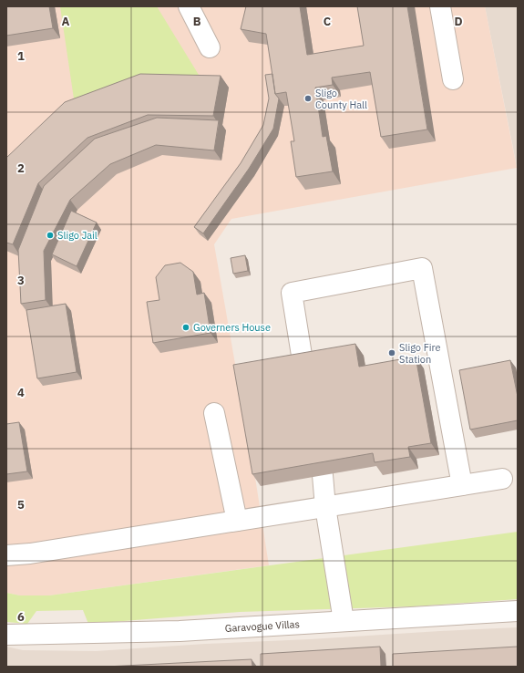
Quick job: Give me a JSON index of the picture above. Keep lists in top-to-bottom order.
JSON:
{
  "streets": {
    "street": ["Garavogue Villas"]
  },
  "places": [
    "Sligo County Hall",
    "Sligo Jail",
    "Governers House",
    "Sligo Fire Station"
  ],
  "grid": {
    "columns": [
      "A",
      "B",
      "C",
      "D"
    ],
    "rows": [
      "1",
      "2",
      "3",
      "4",
      "5",
      "6"
    ]
  }
}
